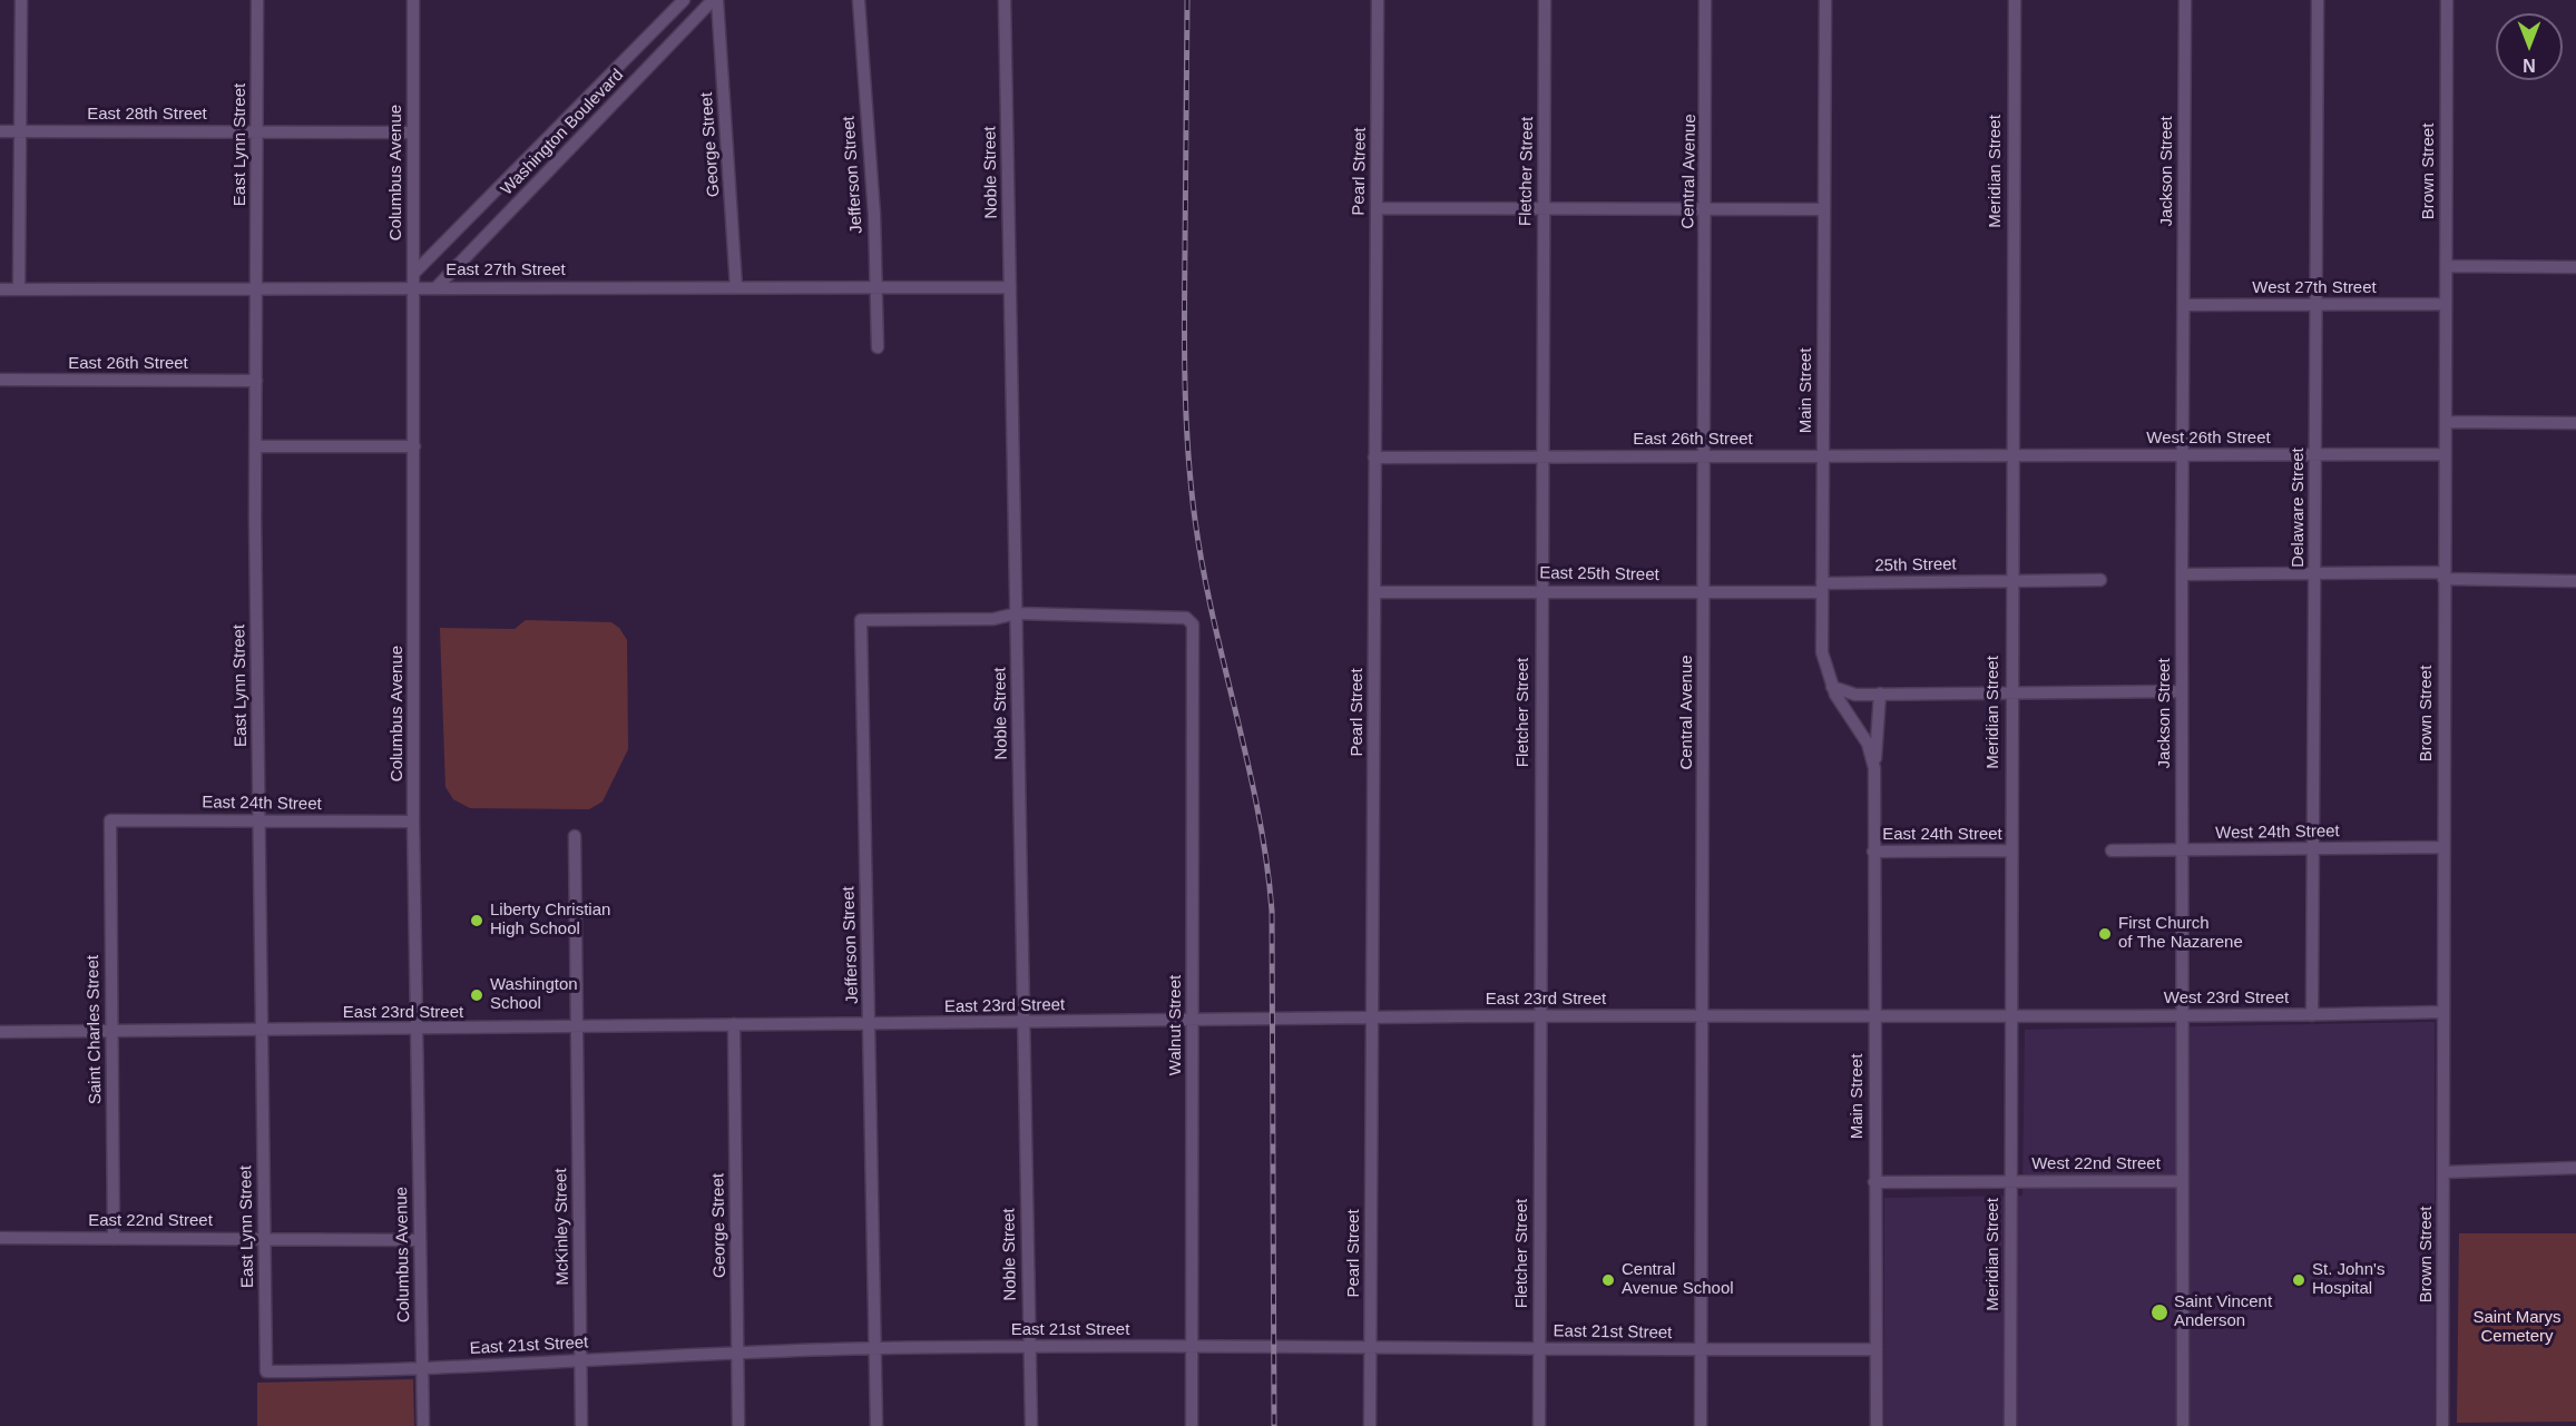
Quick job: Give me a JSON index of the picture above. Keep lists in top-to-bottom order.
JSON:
{
  "streets": {
    "street": [
      "East 28th Street",
      "Washington Boulevard",
      "East Lynn Street",
      "George Street",
      "Pearl Street",
      "Fletcher Street",
      "Central Avenue",
      "Meridian Street",
      "Jackson Street",
      "Brown Street",
      "Columbus Avenue",
      "Noble Street",
      "Jefferson Street",
      "East 27th Street",
      "West 27th Street",
      "East 26th Street",
      "Main Street",
      "West 26th Street",
      "Delaware Street",
      "25th Street",
      "East 25th Street",
      "East 24th Street",
      "West 24th Street",
      "West 23rd Street",
      "East 23rd Street",
      "Walnut Street",
      "Saint Charles Street",
      "West 22nd Street",
      "East 22nd Street",
      "McKinley Street",
      "East 21st Street"
    ]
  },
  "crossings": [
    ["East 28th Street", "East Lynn Street"],
    ["East 28th Street", "Columbus Avenue"],
    ["Washington Boulevard", "George Street"],
    ["Washington Boulevard", "Columbus Avenue"],
    ["Washington Boulevard", "East 27th Street"],
    ["East Lynn Street", "East 27th Street"],
    ["East Lynn Street", "East 26th Street"],
    ["East Lynn Street", "East 24th Street"],
    ["East Lynn Street", "East 23rd Street"],
    ["East Lynn Street", "East 22nd Street"],
    ["East Lynn Street", "East 21st Street"],
    ["George Street", "East 27th Street"],
    ["George Street", "East 23rd Street"],
    ["George Street", "East 21st Street"],
    ["Pearl Street", "East 26th Street"],
    ["Pearl Street", "East 25th Street"],
    ["Pearl Street", "East 23rd Street"],
    ["Pearl Street", "East 21st Street"],
    ["Fletcher Street", "East 26th Street"],
    ["Fletcher Street", "East 25th Street"],
    ["Fletcher Street", "East 23rd Street"],
    ["Fletcher Street", "East 21st Street"],
    ["Central Avenue", "East 26th Street"],
    ["Central Avenue", "East 25th Street"],
    ["Central Avenue", "East 23rd Street"],
    ["Central Avenue", "East 21st Street"],
    ["Meridian Street", "East 26th Street"],
    ["Meridian Street", "West 26th Street"],
    ["Meridian Street", "25th Street"],
    ["Meridian Street", "East 24th Street"],
    ["Meridian Street", "West 23rd Street"],
    ["Meridian Street", "East 23rd Street"],
    ["Meridian Street", "West 22nd Street"],
    ["Jackson Street", "West 27th Street"],
    ["Jackson Street", "West 26th Street"],
    ["Jackson Street", "West 24th Street"],
    ["Jackson Street", "West 23rd Street"],
    ["Jackson Street", "West 22nd Street"],
    ["Brown Street", "West 27th Street"],
    ["Brown Street", "West 26th Street"],
    ["Brown Street", "West 24th Street"],
    ["Brown Street", "West 23rd Street"],
    ["Columbus Avenue", "East 27th Street"],
    ["Columbus Avenue", "East 24th Street"],
    ["Columbus Avenue", "East 23rd Street"],
    ["Columbus Avenue", "East 22nd Street"],
    ["Columbus Avenue", "East 21st Street"],
    ["Noble Street", "Jefferson Street"],
    ["Noble Street", "East 27th Street"],
    ["Noble Street", "East 23rd Street"],
    ["Noble Street", "Walnut Street"],
    ["Noble Street", "East 21st Street"],
    ["Jefferson Street", "East 27th Street"],
    ["Jefferson Street", "East 23rd Street"],
    ["Jefferson Street", "Walnut Street"],
    ["Jefferson Street", "East 21st Street"],
    ["West 27th Street", "Delaware Street"],
    ["East 26th Street", "Main Street"],
    ["East 26th Street", "West 26th Street"],
    ["Main Street", "25th Street"],
    ["Main Street", "East 25th Street"],
    ["Main Street", "East 24th Street"],
    ["Main Street", "East 23rd Street"],
    ["Main Street", "East 21st Street"],
    ["West 26th Street", "Delaware Street"],
    ["Delaware Street", "West 24th Street"],
    ["Delaware Street", "West 23rd Street"],
    ["25th Street", "East 25th Street"],
    ["East 24th Street", "Saint Charles Street"],
    ["West 23rd Street", "East 23rd Street"],
    ["East 23rd Street", "Walnut Street"],
    ["East 23rd Street", "Saint Charles Street"],
    ["East 23rd Street", "McKinley Street"],
    ["Walnut Street", "East 21st Street"],
    ["Saint Charles Street", "East 22nd Street"],
    ["McKinley Street", "East 21st Street"]
  ],
  "parks": ["Saint Marys Cemetery"],
  "places": [
    "Liberty Christian High School",
    "First Church of The Nazarene",
    "Washington School",
    "Central Avenue School",
    "St. John's Hospital",
    "Saint Vincent Anderson"
  ],
  "north": "bottom"
}
